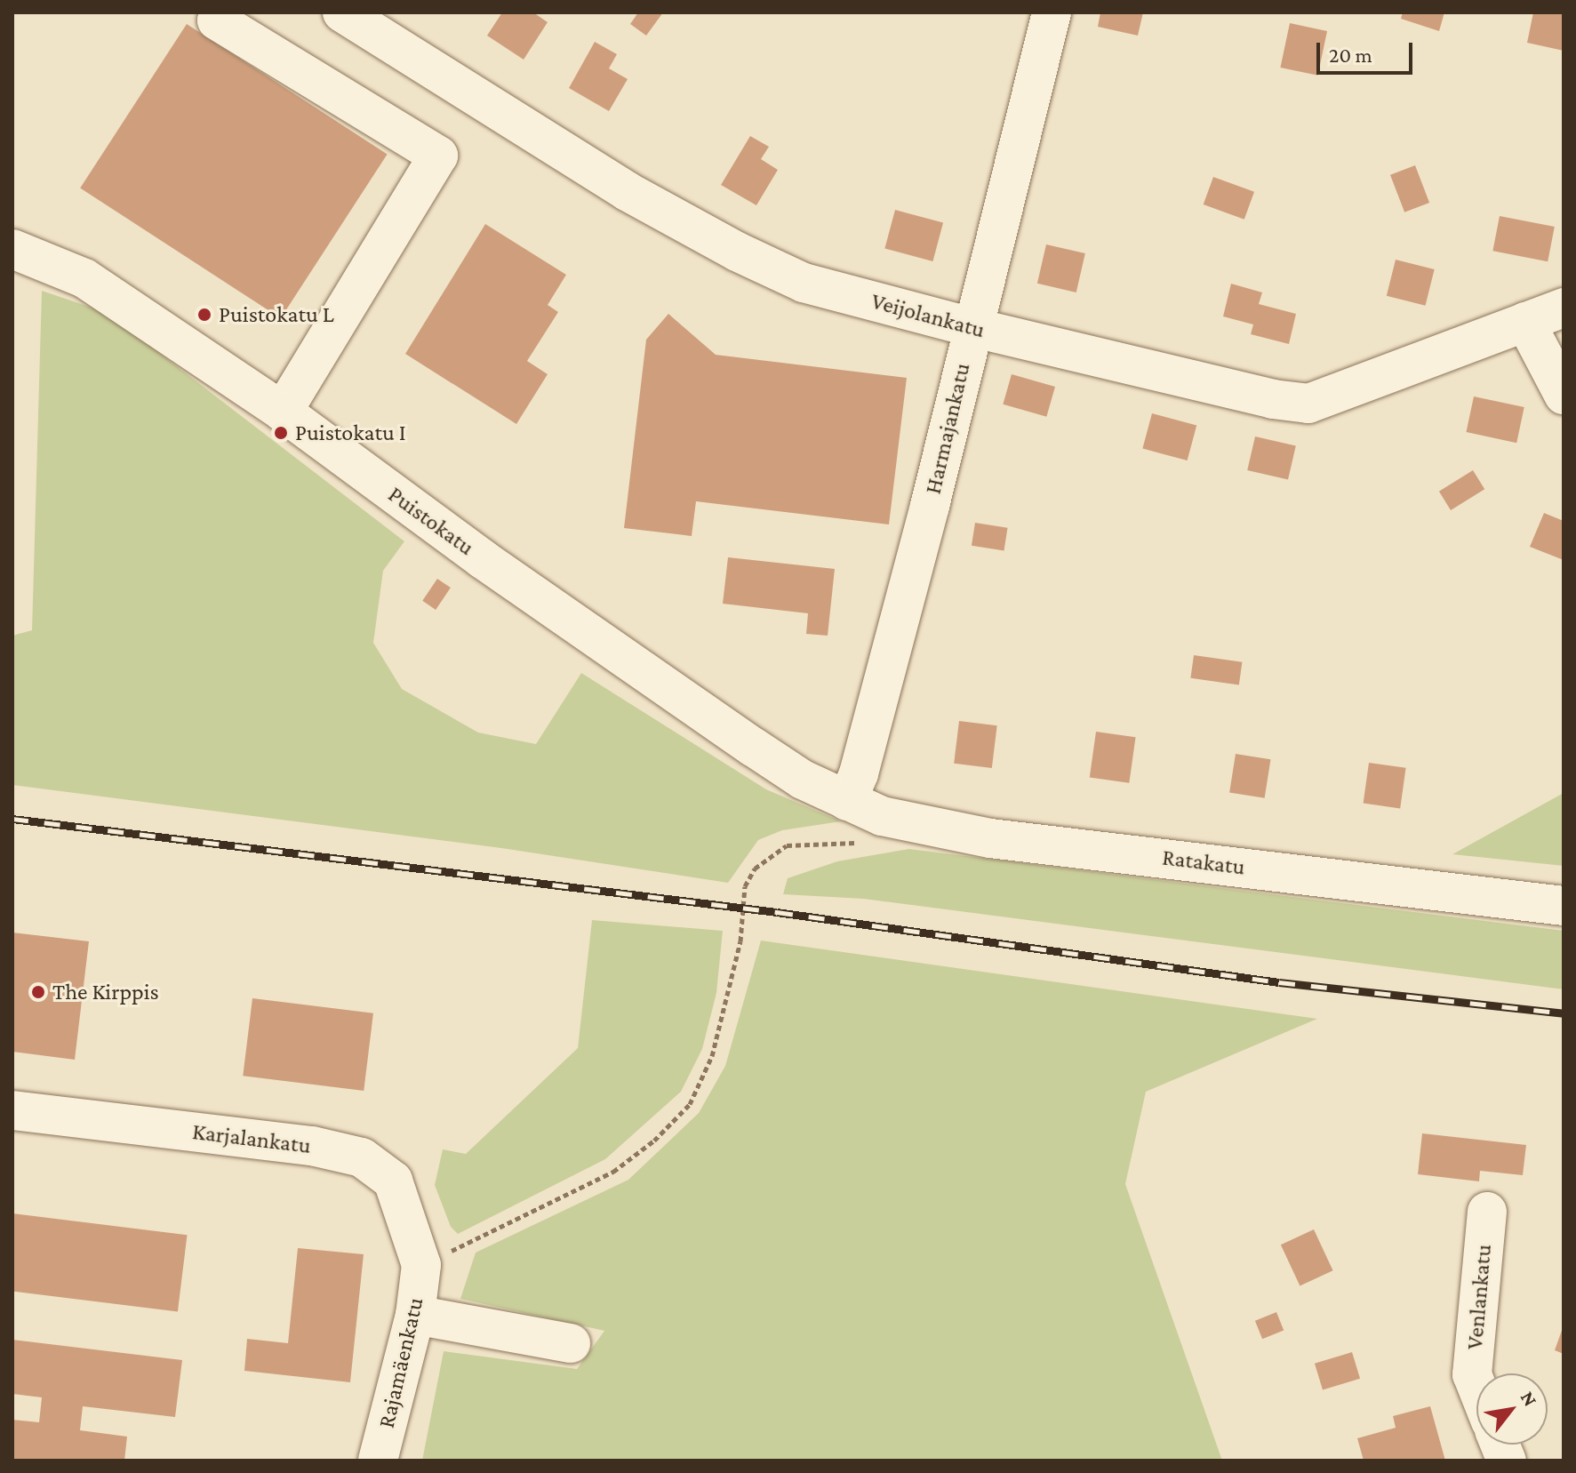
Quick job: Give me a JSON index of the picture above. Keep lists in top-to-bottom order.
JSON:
{
  "streets": {
    "street": [
      "Veijolankatu",
      "Harmajankatu",
      "Puistokatu",
      "Ratakatu",
      "Karjalankatu",
      "Venlankatu",
      "Rajamäenkatu"
    ]
  },
  "crossings": [
    ["Veijolankatu", "Harmajankatu"],
    ["Harmajankatu", "Puistokatu"],
    ["Harmajankatu", "Ratakatu"],
    ["Puistokatu", "Ratakatu"],
    ["Karjalankatu", "Rajamäenkatu"]
  ],
  "places": ["Puistokatu L", "Puistokatu I", "The Kirppis"],
  "scale_bar": "20 m",
  "north": "top right"
}
